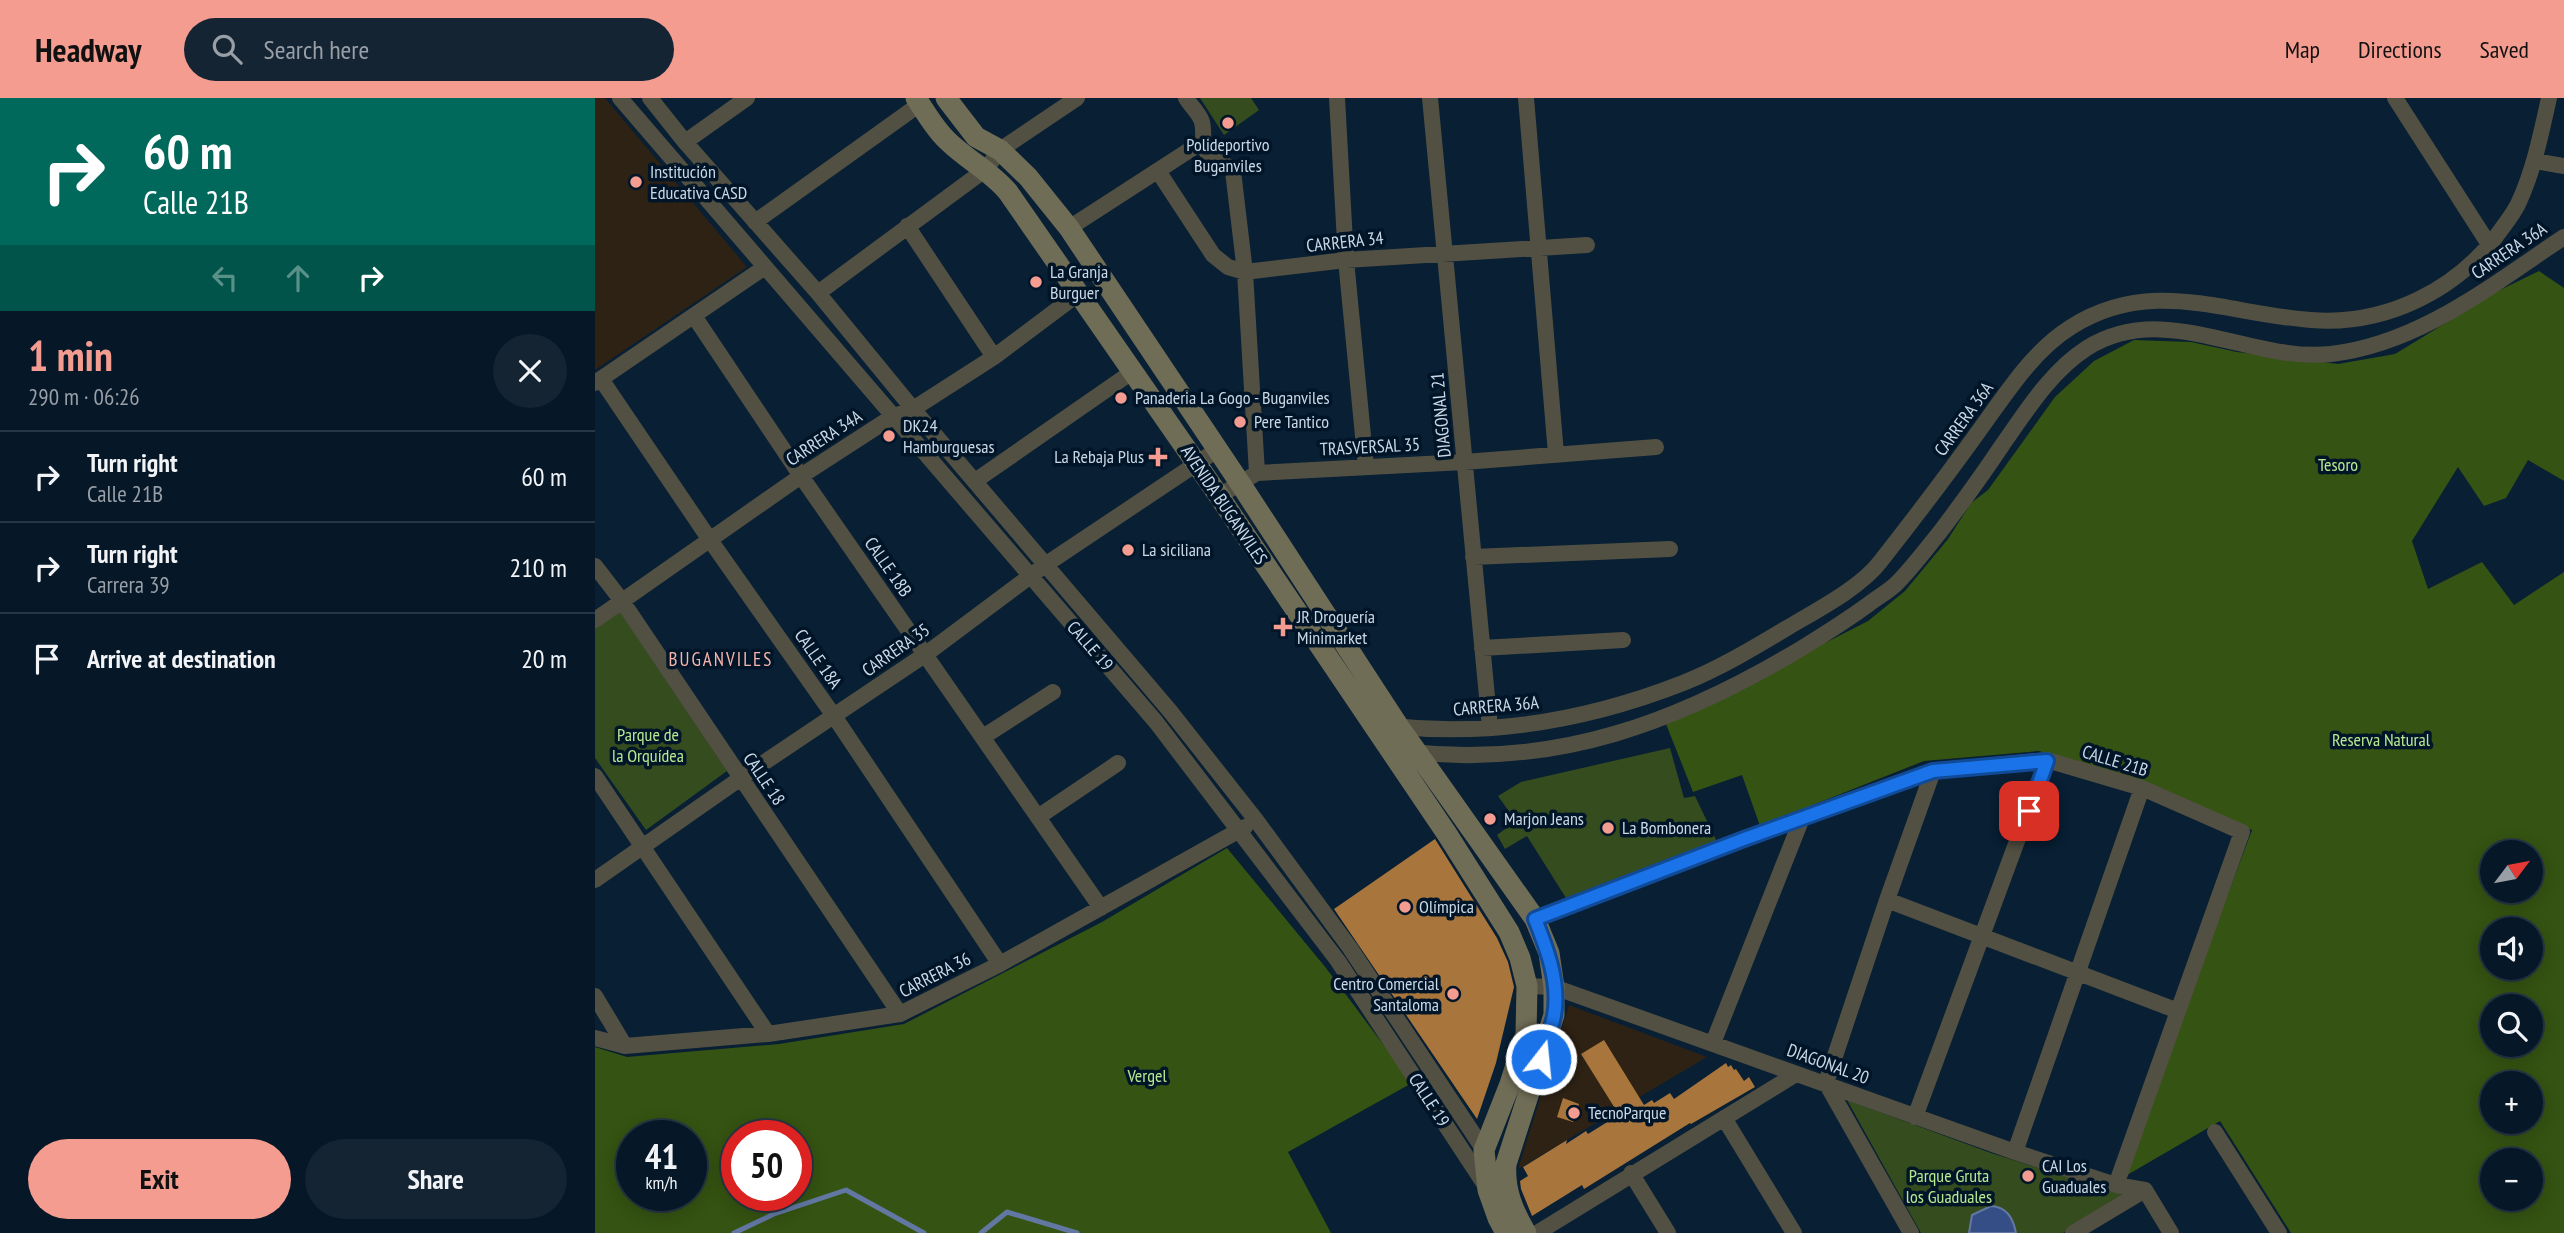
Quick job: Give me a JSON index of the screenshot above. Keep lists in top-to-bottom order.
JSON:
{
  "streets": {
    "main road": ["AVENIDA BUGANVILES", "CALLE 19"],
    "street": [
      "CARRERA 34",
      "CARRERA 36A",
      "DIAGONAL 21",
      "CARRERA 34A",
      "TRASVERSAL 35",
      "CALLE 18B",
      "CARRERA 35",
      "CALLE 18A",
      "CALLE 21B",
      "CALLE 18",
      "CARRERA 36",
      "DIAGONAL 20"
    ]
  },
  "crossings": [
    ["CARRERA 34", "DIAGONAL 21"],
    ["CARRERA 36A", "DIAGONAL 21"],
    ["CARRERA 36A", "AVENIDA BUGANVILES"],
    ["DIAGONAL 21", "TRASVERSAL 35"],
    ["CARRERA 34A", "AVENIDA BUGANVILES"],
    ["CARRERA 34A", "CALLE 18B"],
    ["CARRERA 34A", "CALLE 19"],
    ["CARRERA 34A", "CALLE 18A"],
    ["CARRERA 34A", "CALLE 18"],
    ["TRASVERSAL 35", "AVENIDA BUGANVILES"],
    ["AVENIDA BUGANVILES", "CALLE 19"],
    ["AVENIDA BUGANVILES", "CARRERA 35"],
    ["AVENIDA BUGANVILES", "CALLE 21B"],
    ["AVENIDA BUGANVILES", "DIAGONAL 20"],
    ["CALLE 18B", "CARRERA 35"],
    ["CALLE 18B", "CARRERA 36"],
    ["CALLE 19", "CARRERA 35"],
    ["CALLE 19", "CARRERA 36"],
    ["CARRERA 35", "CALLE 18A"],
    ["CARRERA 35", "CALLE 18"],
    ["CALLE 18A", "CARRERA 36"],
    ["CALLE 18", "CARRERA 36"]
  ],
  "districts": ["BUGANVILES"],
  "parks": [
    "Tesoro",
    "Parque de la Orquídea",
    "Reserva Natural",
    "Vergel",
    "Parque Gruta los Guaduales"
  ],
  "places": {
    "other": [
      "Polideportivo Buganviles",
      "Institución Educativa CASD",
      "La Granja Burguer",
      "Panaderia La Gogo - Buganviles",
      "Pere Tantico",
      "DK24 Hamburguesas",
      "La siciliana",
      "Marjon Jeans",
      "La Bombonera",
      "Olímpica",
      "Centro Comercial Santaloma",
      "TecnoParque",
      "CAI Los Guaduales"
    ],
    "health": ["La Rebaja Plus", "JR Droguería Minimarket"]
  },
  "north": "top right",
  "page": {
    "header": "Headway",
    "search": "Search here",
    "nav": ["Map", "Directions", "Saved"],
    "turn": ["60 m", "Calle 21B"],
    "heading": ["1 min", "290 m · 06:26"],
    "list": [
      {
        "name": "Turn right",
        "note": "Calle 21B",
        "value": "60 m"
      },
      {
        "name": "Turn right",
        "note": "Carrera 39",
        "value": "210 m"
      },
      {
        "name": "Arrive at destination",
        "value": "20 m"
      }
    ],
    "map_buttons": ["+", "−"],
    "speed": "41 km/h",
    "limit": "50",
    "buttons": ["Exit", "Share"]
  }
}
